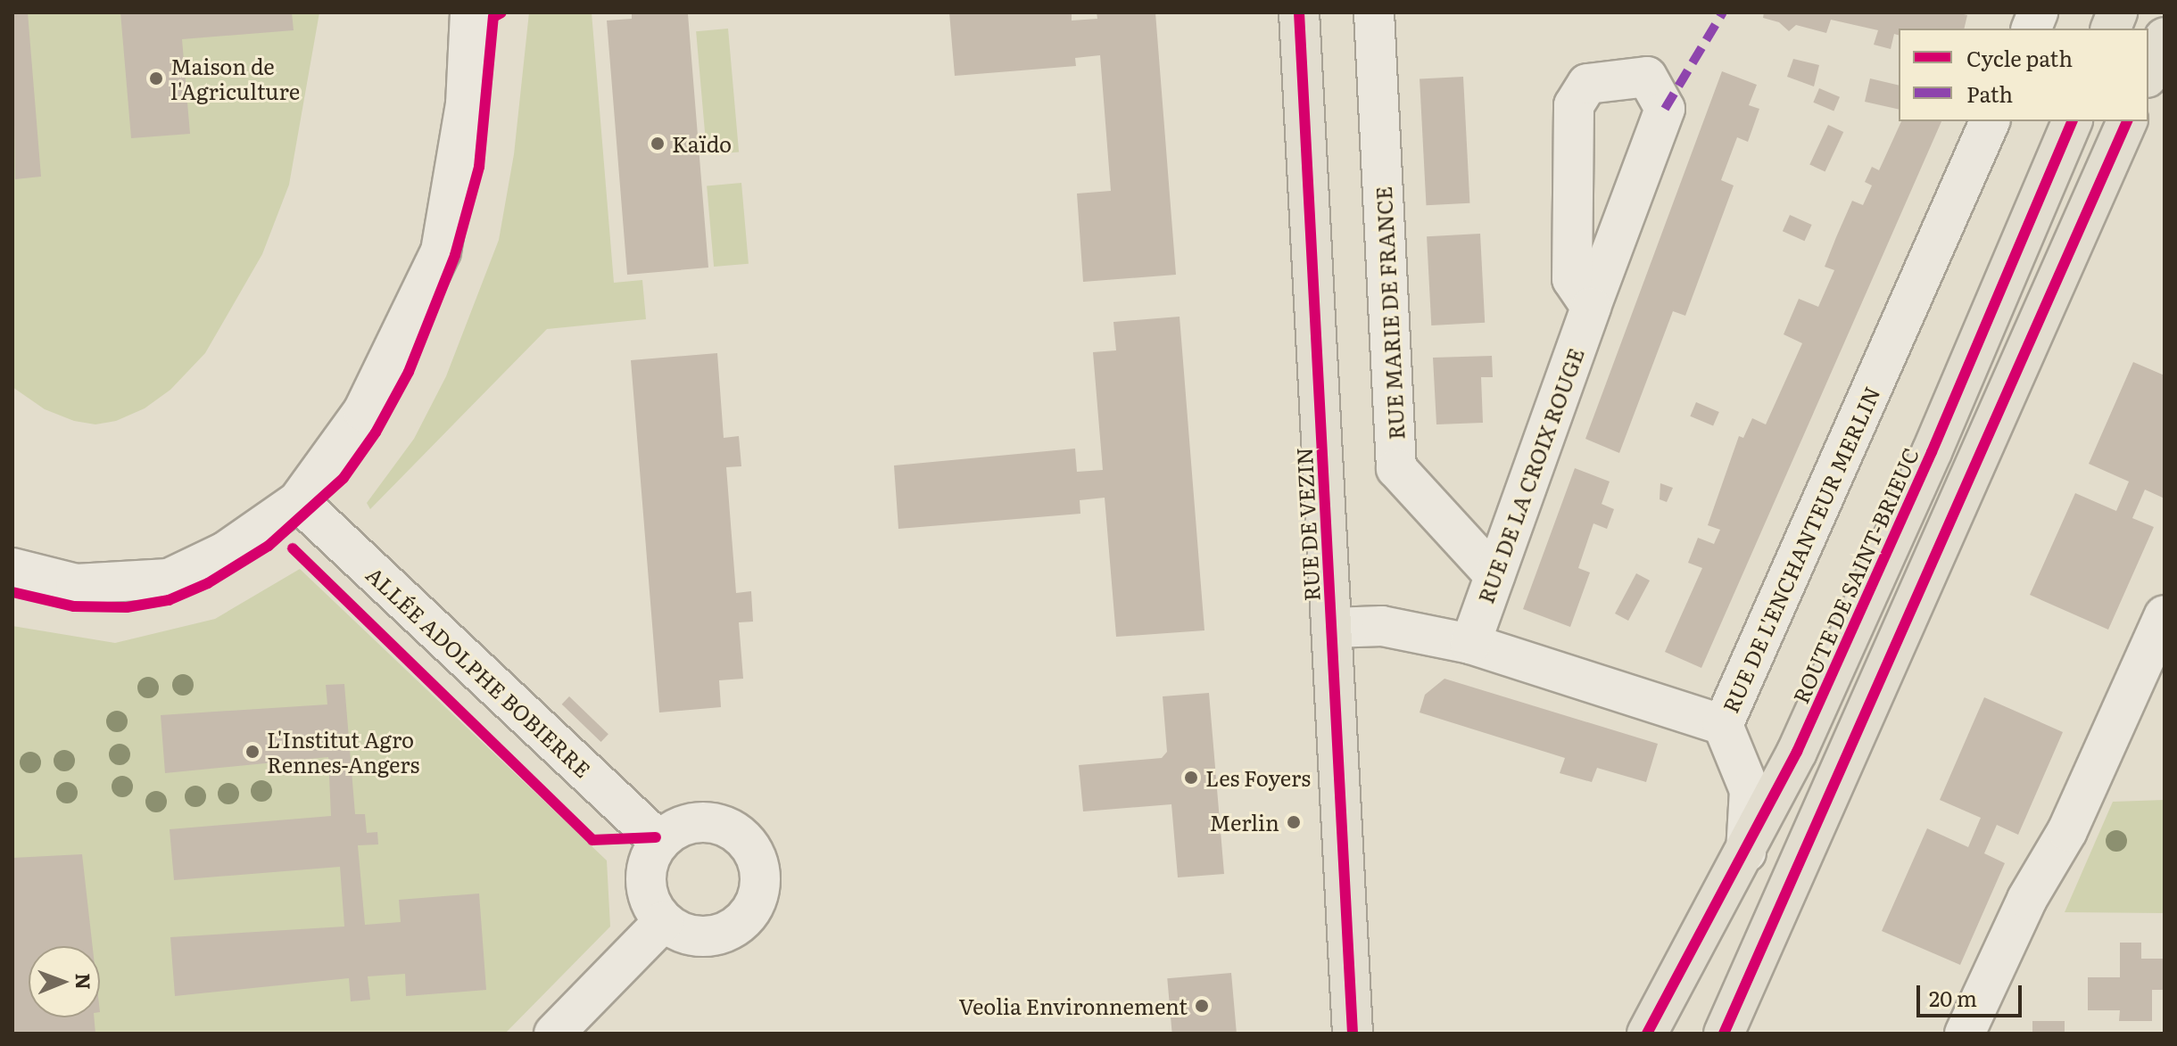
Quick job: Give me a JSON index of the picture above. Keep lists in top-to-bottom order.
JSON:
{
  "streets": {
    "main road": ["RUE DE VEZIN", "ROUTE DE SAINT-BRIEUC"],
    "street": [
      "RUE MARIE DE FRANCE",
      "RUE DE LA CROIX ROUGE",
      "RUE DE L'ENCHANTEUR MERLIN",
      "ALLÉE ADOLPHE BOBIERRE"
    ]
  },
  "crossings": [
    ["RUE MARIE DE FRANCE", "RUE DE LA CROIX ROUGE"],
    ["RUE DE LA CROIX ROUGE", "RUE DE L'ENCHANTEUR MERLIN"],
    ["RUE DE VEZIN", "RUE DE L'ENCHANTEUR MERLIN"]
  ],
  "places": [
    "Maison de l'Agriculture",
    "Kaïdo",
    "L'Institut Agro Rennes-Angers",
    "Les Foyers",
    "Merlin",
    "Veolia Environnement"
  ],
  "legend": ["Cycle path", "Path"],
  "scale_bar": "20 m",
  "north": "right"
}
